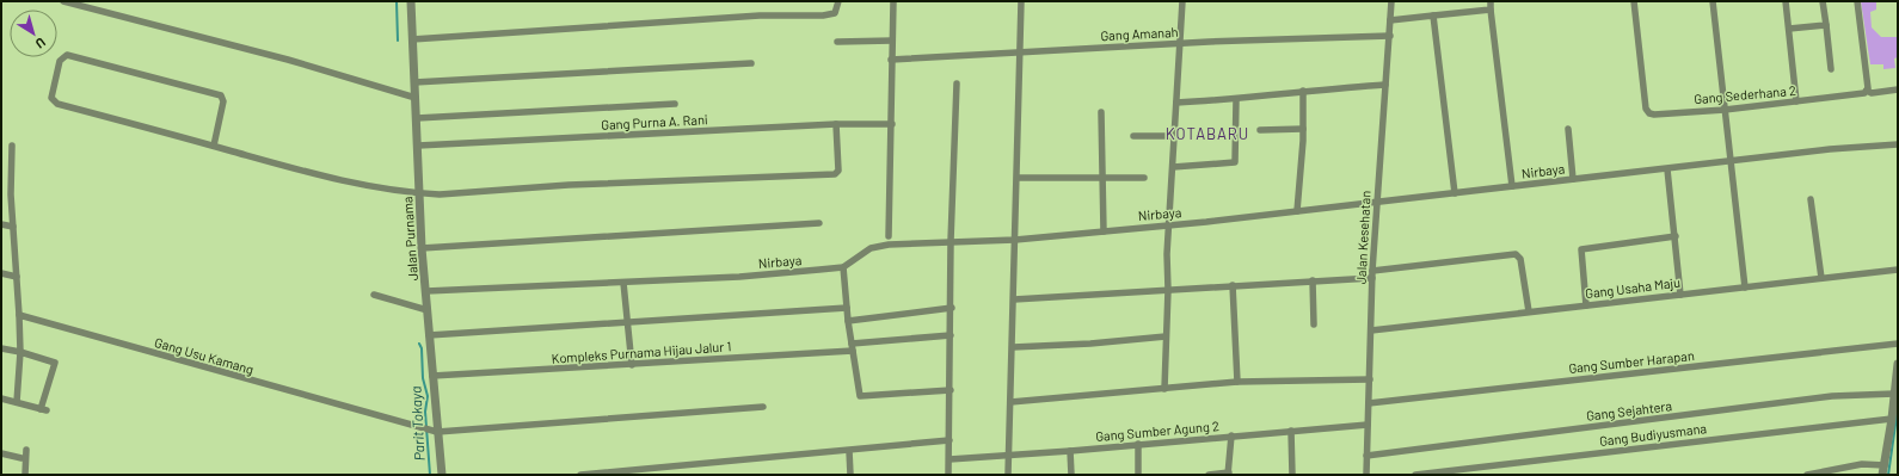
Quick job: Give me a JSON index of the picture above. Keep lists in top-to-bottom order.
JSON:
{
  "streets": {
    "street": [
      "Gang Amanah",
      "Gang Sederhana 2",
      "Gang Purna A. Rani",
      "Nirbaya",
      "Jalan Kesehatan",
      "Jalan Purnama",
      "Gang Usaha Maju",
      "Kompleks Purnama Hijau Jalur 1",
      "Gang Usu Kamang",
      "Gang Sumber Harapan",
      "Gang Sejahtera",
      "Gang Sumber Agung 2",
      "Gang Budiyusmana"
    ]
  },
  "crossings": [
    ["Gang Amanah", "Jalan Kesehatan"],
    ["Gang Purna A. Rani", "Jalan Purnama"],
    ["Nirbaya", "Jalan Kesehatan"],
    ["Nirbaya", "Jalan Purnama"],
    ["Jalan Kesehatan", "Gang Usaha Maju"],
    ["Jalan Kesehatan", "Gang Sumber Harapan"],
    ["Jalan Kesehatan", "Gang Sejahtera"],
    ["Jalan Kesehatan", "Gang Sumber Agung 2"],
    ["Jalan Purnama", "Kompleks Purnama Hijau Jalur 1"],
    ["Jalan Purnama", "Gang Usu Kamang"]
  ],
  "districts": ["KOTABARU"],
  "water": ["Parit Tokaya"],
  "north": "bottom right"
}
